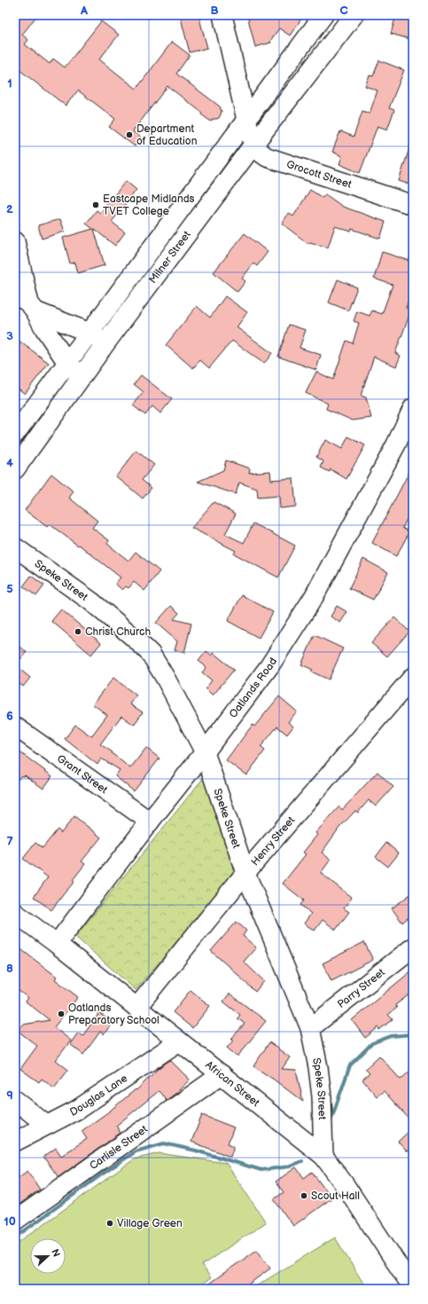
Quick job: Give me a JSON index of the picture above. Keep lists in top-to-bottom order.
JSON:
{
  "streets": {
    "street": [
      "Grocott Street",
      "Milner Street",
      "Speke Street",
      "Oatlands Road",
      "Grant Street",
      "Henry Street",
      "Parry Street",
      "African Street",
      "Douglas Lane",
      "Carlisle Street"
    ]
  },
  "crossings": [
    ["Grocott Street", "Milner Street"],
    ["Speke Street", "Oatlands Road"],
    ["Speke Street", "Henry Street"],
    ["Speke Street", "Parry Street"],
    ["Speke Street", "African Street"],
    ["Oatlands Road", "Grant Street"],
    ["Oatlands Road", "African Street"],
    ["Henry Street", "African Street"],
    ["African Street", "Douglas Lane"],
    ["African Street", "Carlisle Street"]
  ],
  "places": [
    "Department of Education",
    "Eastcape Midlands TVET College",
    "Christ Church",
    "Oatlands Preparatory School",
    "Scout Hall",
    "Village Green"
  ],
  "north": "right",
  "grid": {
    "columns": ["A", "B", "C"],
    "rows": [
      "1",
      "2",
      "3",
      "4",
      "5",
      "6",
      "7",
      "8",
      "9",
      "10"
    ]
  }
}
